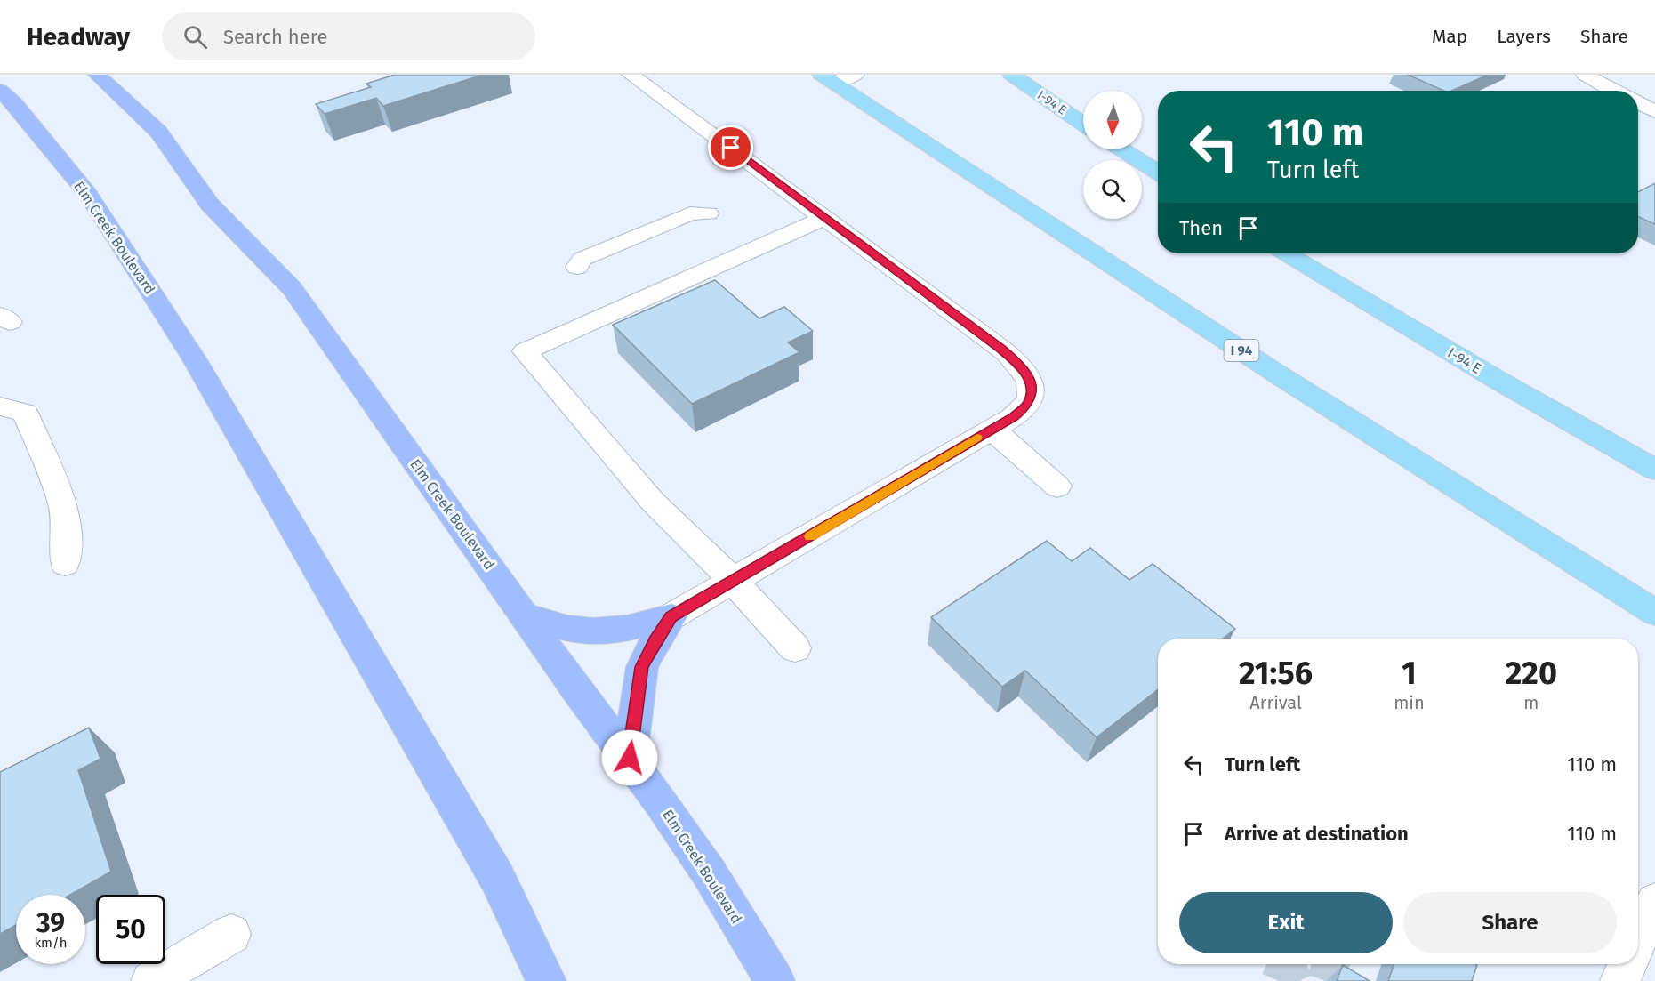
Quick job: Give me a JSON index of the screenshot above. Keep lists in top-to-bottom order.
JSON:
{
  "streets": {
    "highway": ["I-94 E", "I 94"],
    "main road": ["Elm Creek Boulevard"]
  },
  "north": "bottom",
  "page": {
    "header": "Headway",
    "search": "Search here",
    "nav": ["Map", "Layers", "Share"],
    "turn": ["110 m", "Turn left"],
    "then": "Then",
    "eta": [
      "21:56",
      "Arrival",
      "1",
      "min",
      "220",
      "m"
    ],
    "list": [
      {
        "name": "Turn left",
        "value": "110 m"
      },
      {
        "name": "Arrive at destination",
        "value": "110 m"
      }
    ],
    "buttons": ["Exit", "Share"],
    "speed": "39 km/h",
    "limit": "50"
  }
}
